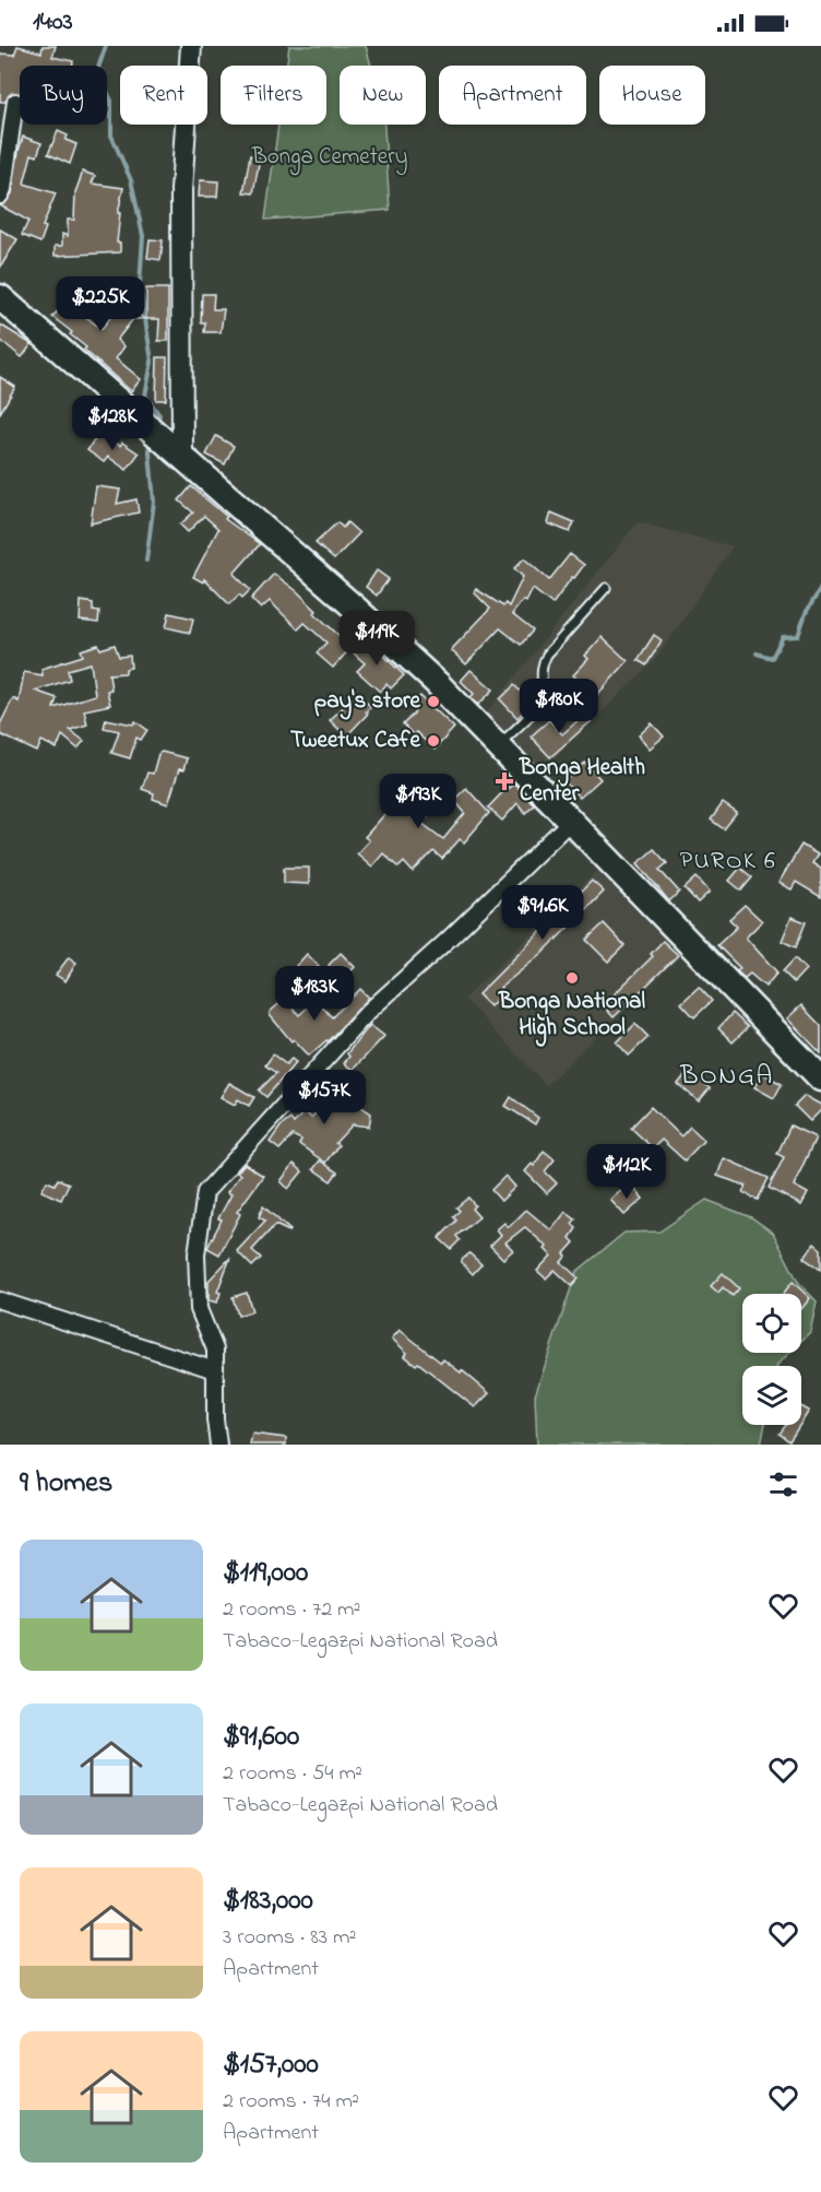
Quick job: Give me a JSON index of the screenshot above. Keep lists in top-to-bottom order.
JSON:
{
  "districts": ["PUROK 6", "BONGA"],
  "parks": ["Bonga Cemetery"],
  "places": {
    "other": ["pay's store", "Tweetux Cafe", "Bonga National High School"],
    "health": ["Bonga Health Center"]
  },
  "page": {
    "status": "14:03",
    "chip": [
      "Buy",
      "Rent",
      "Filters",
      "New",
      "Apartment",
      "House"
    ],
    "price": [
      "$225K",
      "$128K",
      "$119K",
      "$180K",
      "$193K",
      "$91.6K",
      "$183K",
      "$157K",
      "$112K"
    ],
    "heading": "9 homes",
    "list": [
      {
        "name": "$119,000",
        "note": "2 rooms · 72 m² · Tabaco-Legazpi National Road"
      },
      {
        "name": "$91,600",
        "note": "2 rooms · 54 m² · Tabaco-Legazpi National Road"
      },
      {
        "name": "$183,000",
        "note": "3 rooms · 83 m² · Apartment"
      },
      {
        "name": "$157,000",
        "note": "2 rooms · 74 m² · Apartment"
      }
    ]
  }
}
